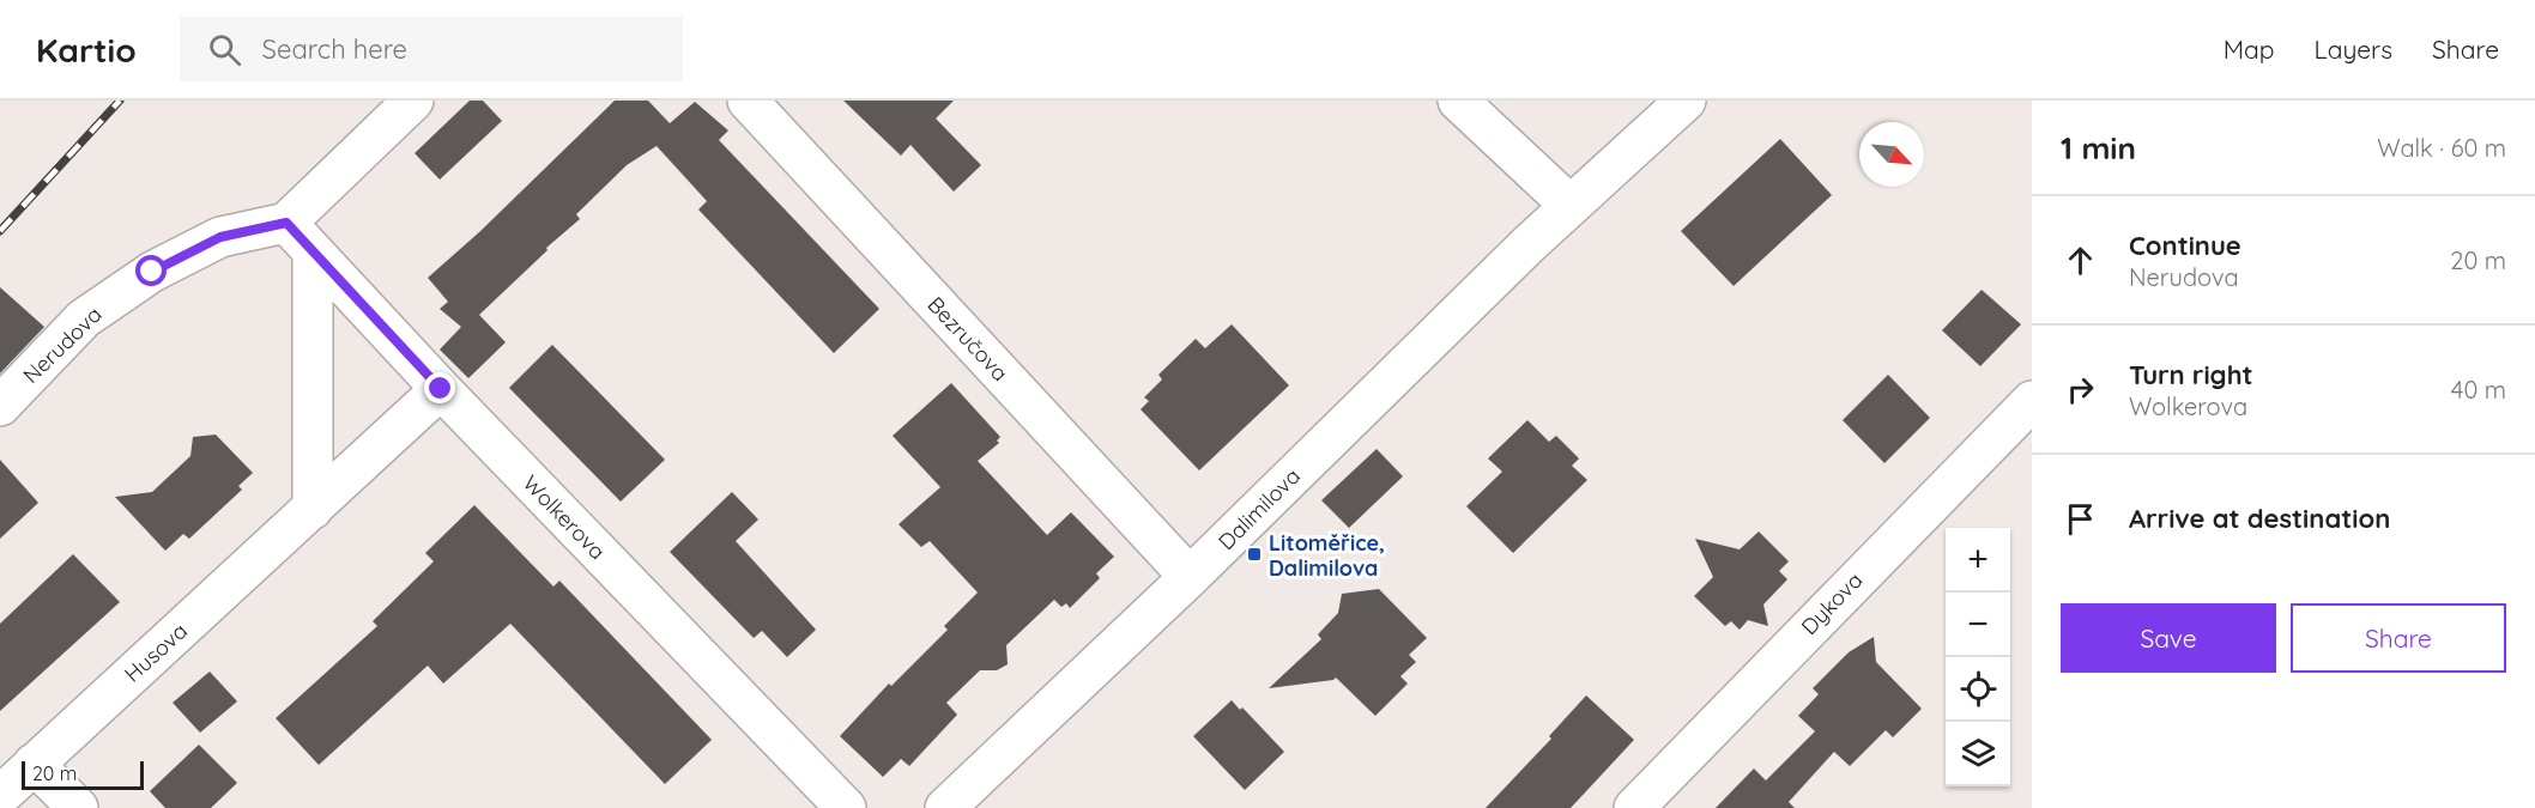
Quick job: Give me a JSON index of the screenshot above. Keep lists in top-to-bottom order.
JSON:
{
  "streets": {
    "street": [
      "Bezručova",
      "Nerudova",
      "Dalimilova",
      "Wolkerova",
      "Dykova",
      "Husova"
    ]
  },
  "crossings": [
    ["Bezručova", "Dalimilova"],
    ["Nerudova", "Wolkerova"],
    ["Wolkerova", "Husova"]
  ],
  "places": {
    "transit": ["Litoměřice, Dalimilova"]
  },
  "scale_bar": "20 m",
  "north": "bottom right",
  "page": {
    "header": "Kartio",
    "search": "Search here",
    "nav": ["Map", "Layers", "Share"],
    "heading": ["1 min", "Walk · 60 m"],
    "list": [
      ["Continue", "Nerudova", "20 m"],
      ["Turn right", "Wolkerova", "40 m"],
      "Arrive at destination"
    ],
    "map_buttons": ["+", "−"],
    "buttons": ["Save", "Share"],
    "scale": "20 m"
  }
}
